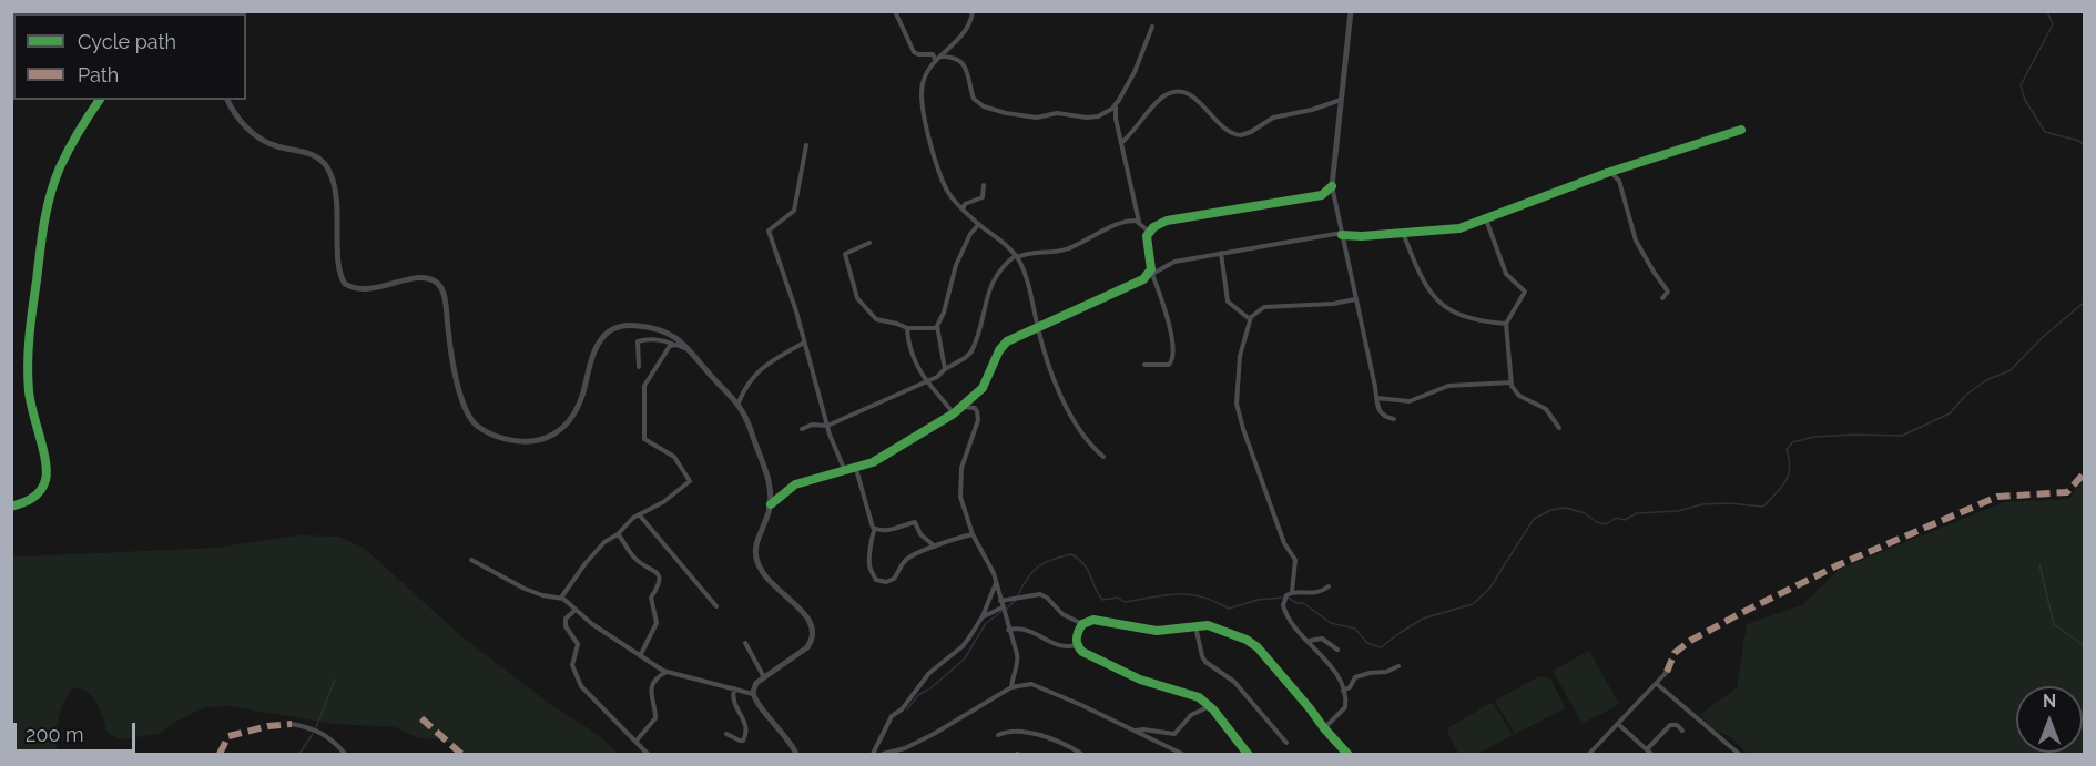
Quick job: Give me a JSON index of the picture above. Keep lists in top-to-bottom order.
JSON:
{
  "legend": ["Cycle path", "Path"],
  "scale_bar": "200 m",
  "north": "top"
}
